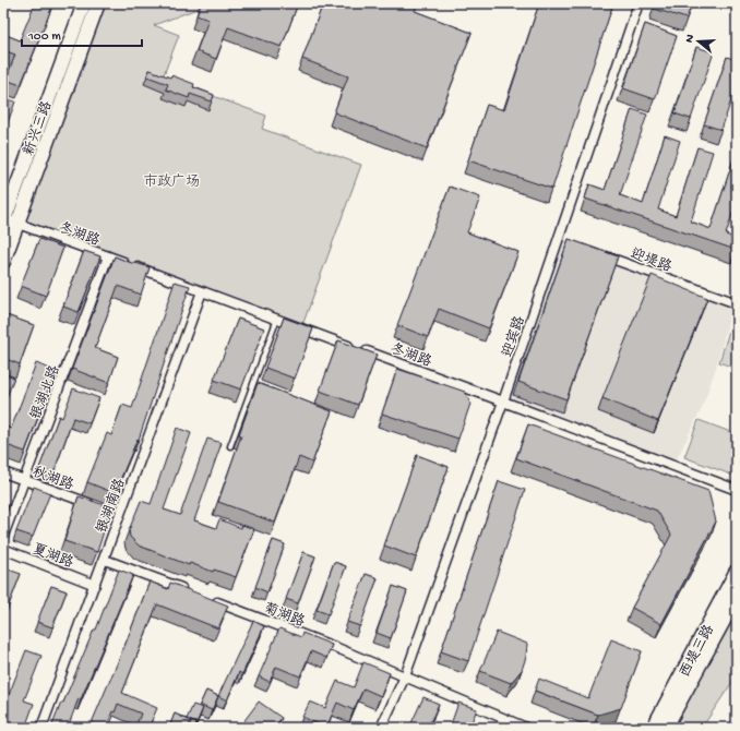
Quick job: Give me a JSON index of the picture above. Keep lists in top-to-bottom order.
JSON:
{
  "streets": {
    "main road": ["新兴三路", "西堤三路"],
    "street": [
      "冬湖路",
      "迎堤路",
      "迎宾路",
      "银湖北路",
      "秋湖路",
      "银湖南路",
      "夏湖路",
      "菊湖路"
    ]
  },
  "crossings": [
    ["新兴三路", "冬湖路"],
    ["冬湖路", "迎宾路"],
    ["冬湖路", "银湖北路"],
    ["冬湖路", "银湖南路"],
    ["迎宾路", "菊湖路"],
    ["银湖北路", "秋湖路"],
    ["银湖南路", "夏湖路"]
  ],
  "parks": ["市政广场"],
  "scale_bar": "100 m",
  "north": "left"
}
